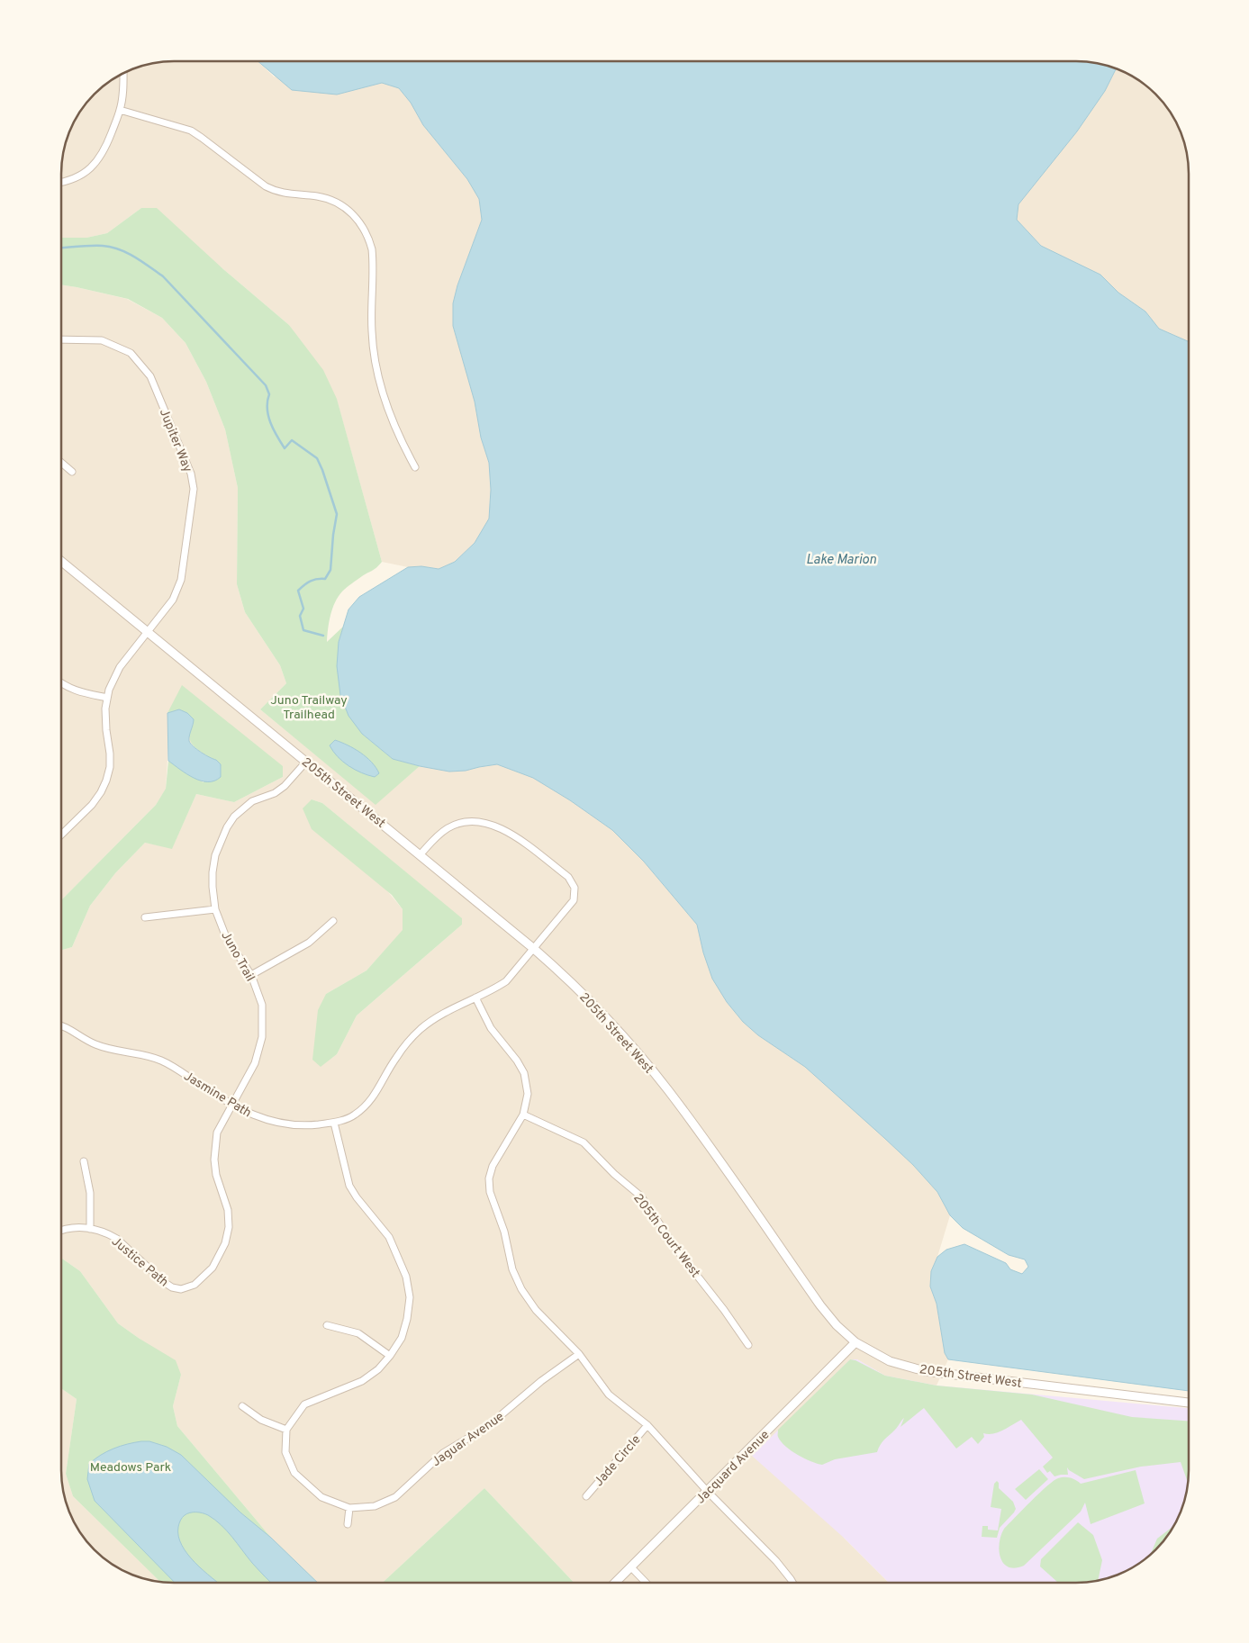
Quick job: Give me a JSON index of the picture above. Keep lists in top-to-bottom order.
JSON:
{
  "streets": {
    "street": [
      "Jupiter Way",
      "205th Street West",
      "Juno Trail",
      "Jasmine Path",
      "205th Court West",
      "Justice Path",
      "Jaguar Avenue",
      "Jade Circle",
      "Jacquard Avenue"
    ]
  },
  "crossings": [
    ["Jupiter Way", "205th Street West"],
    ["205th Street West", "Juno Trail"],
    ["205th Street West", "Jasmine Path"],
    ["205th Street West", "Jacquard Avenue"],
    ["Juno Trail", "Jasmine Path"],
    ["Juno Trail", "Justice Path"],
    ["Jasmine Path", "Justice Path"]
  ],
  "water": ["Lake Marion"],
  "parks": ["Juno Trailway Trailhead", "Meadows Park"]
}
